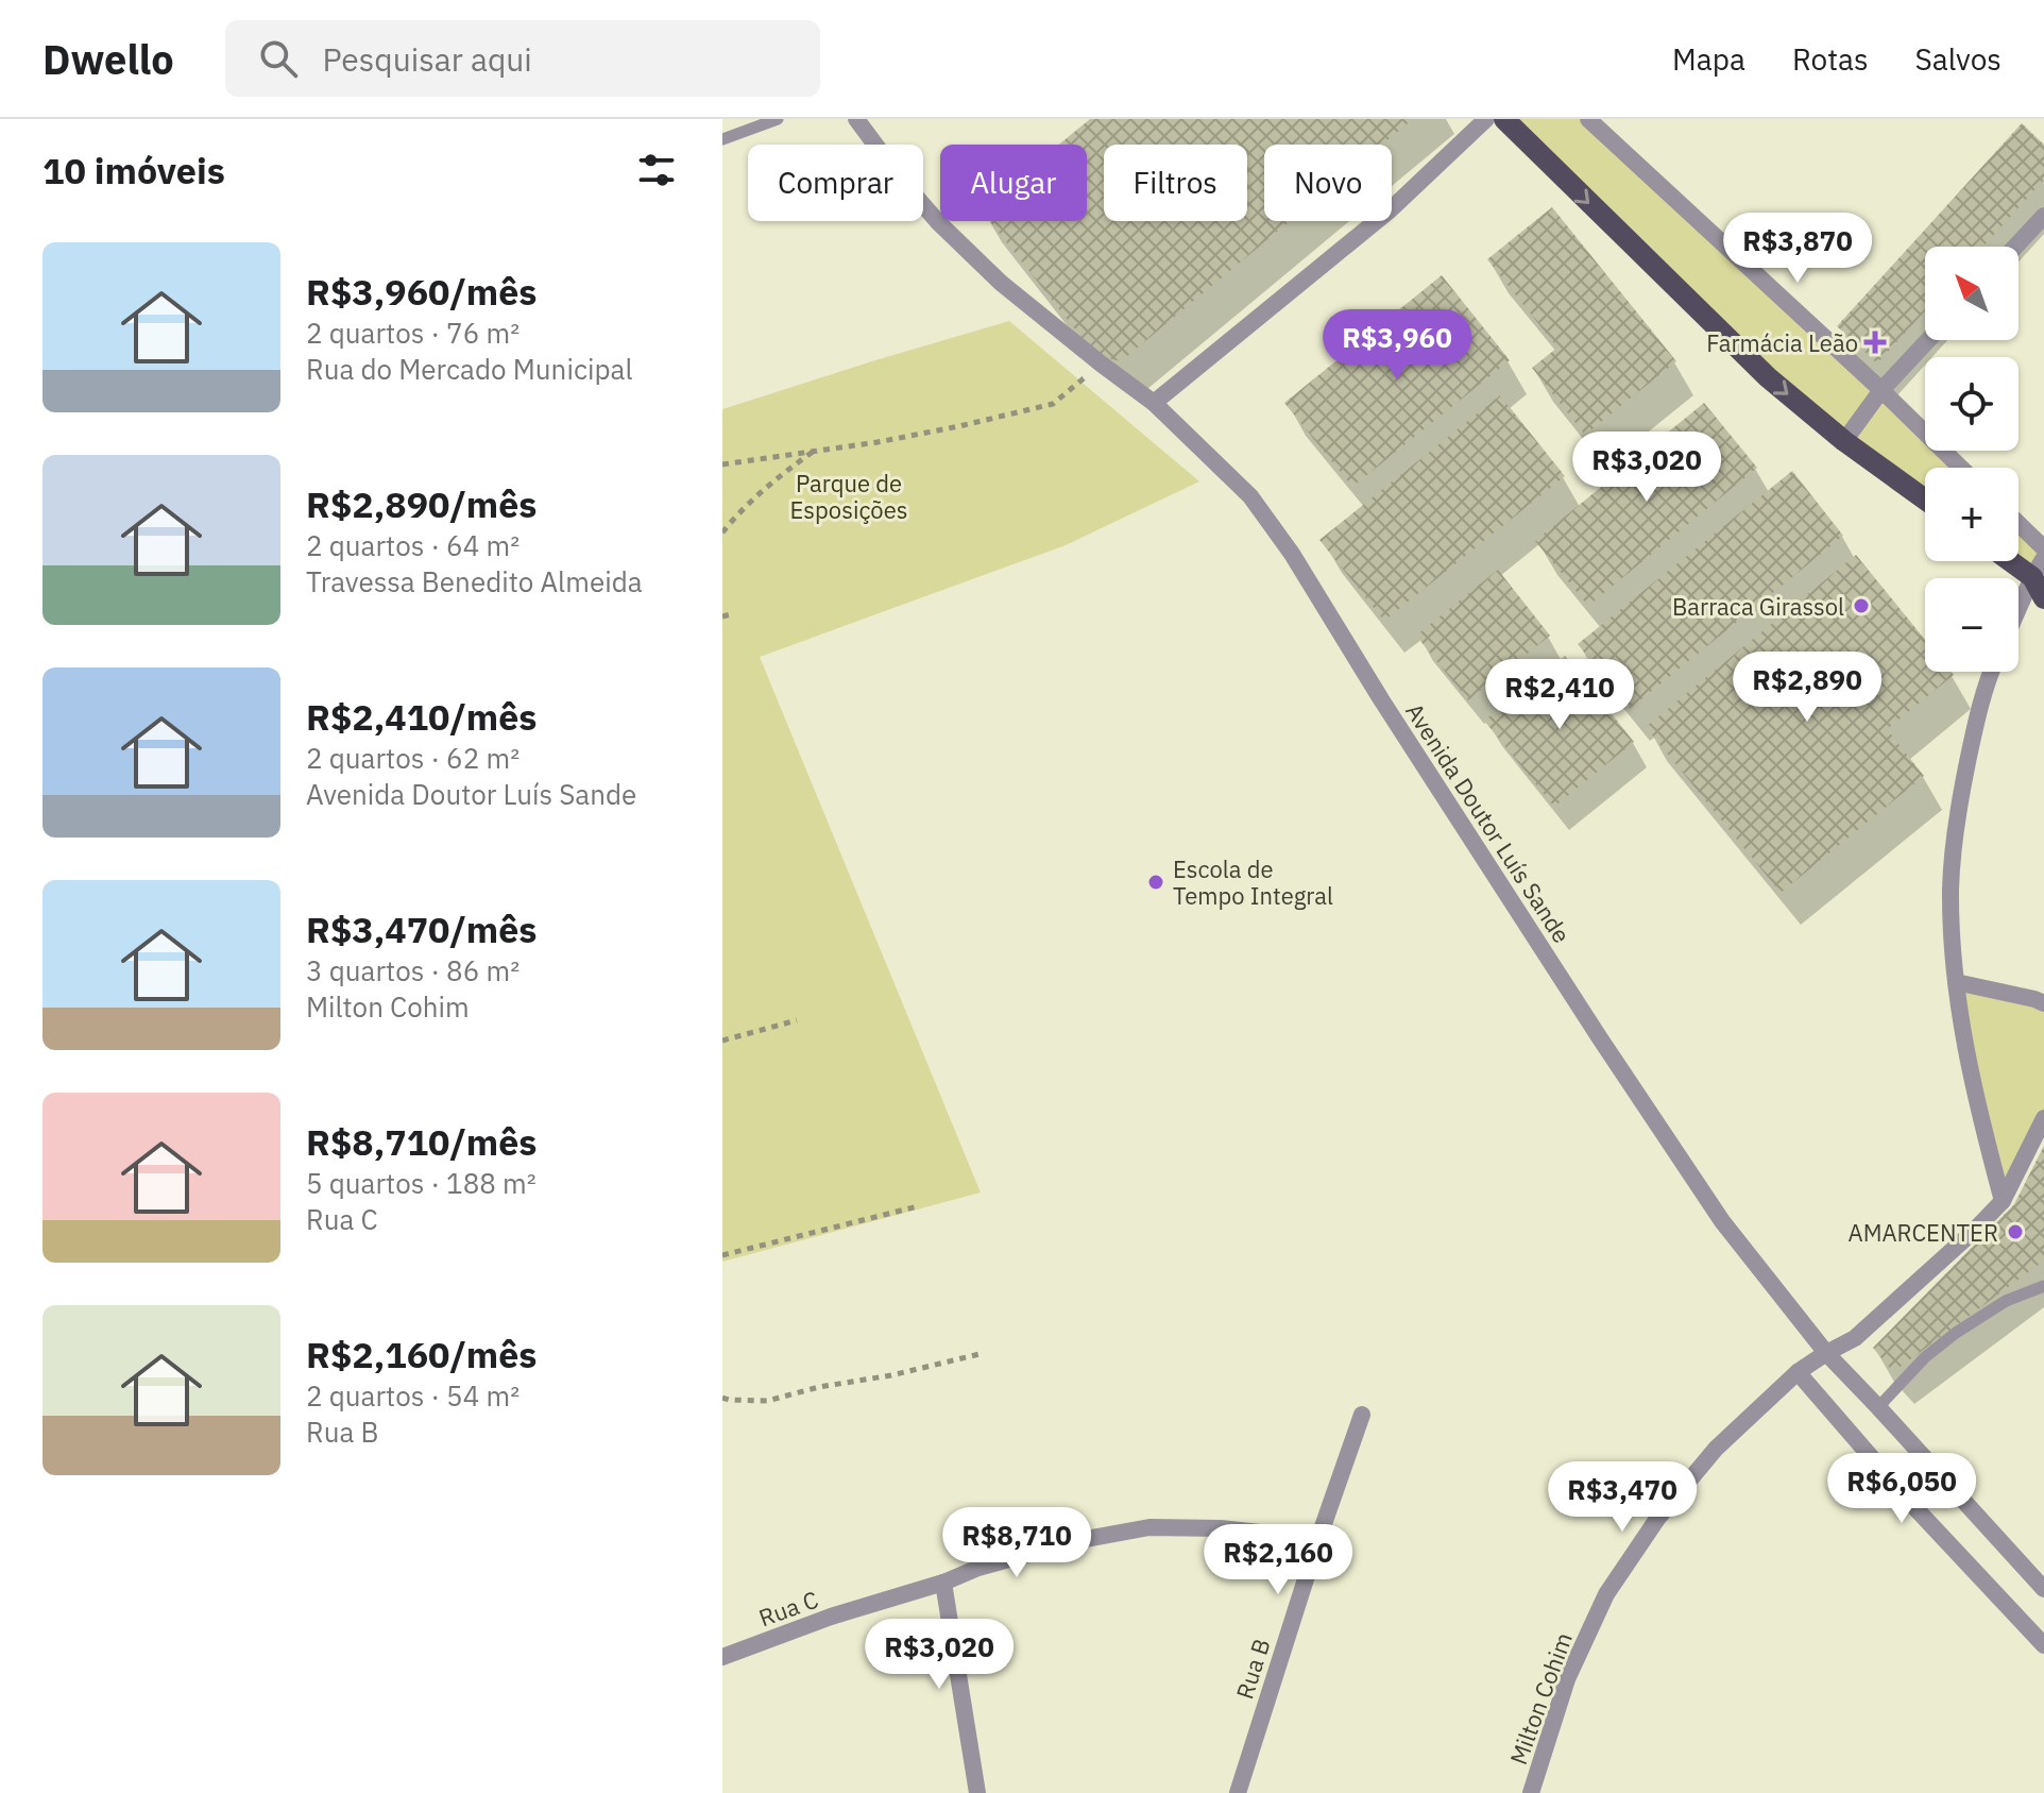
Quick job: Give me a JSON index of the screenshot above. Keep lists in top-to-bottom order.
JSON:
{
  "streets": {
    "street": [
      "Avenida Doutor Luís Sande",
      "Rua C",
      "Rua B",
      "Milton Cohim"
    ]
  },
  "crossings": [
    ["Avenida Doutor Luís Sande", "Milton Cohim"],
    ["Rua C", "Rua B"]
  ],
  "parks": ["Parque de Esposições"],
  "places": {
    "health": ["Farmácia Leão"],
    "other": ["Barraca Girassol", "Escola de Tempo Integral", "AMARCENTER"]
  },
  "north": "top left",
  "page": {
    "header": "Dwello",
    "search": "Pesquisar aqui",
    "nav": ["Mapa", "Rotas", "Salvos"],
    "heading": "10 imóveis",
    "chip": [
      "Comprar",
      "Alugar",
      "Filtros",
      "Novo"
    ],
    "price": [
      "R$3,870",
      "R$3,960",
      "R$3,020",
      "R$2,890",
      "R$2,410",
      "R$6,050",
      "R$3,470",
      "R$8,710",
      "R$2,160",
      "R$3,020"
    ],
    "list": [
      {
        "name": "R$3,960/mês",
        "note": "2 quartos · 76 m² · Rua do Mercado Municipal"
      },
      {
        "name": "R$2,890/mês",
        "note": "2 quartos · 64 m² · Travessa Benedito Almeida"
      },
      {
        "name": "R$2,410/mês",
        "note": "2 quartos · 62 m² · Avenida Doutor Luís Sande"
      },
      {
        "name": "R$3,470/mês",
        "note": "3 quartos · 86 m² · Milton Cohim"
      },
      {
        "name": "R$8,710/mês",
        "note": "5 quartos · 188 m² · Rua C"
      },
      {
        "name": "R$2,160/mês",
        "note": "2 quartos · 54 m² · Rua B"
      }
    ],
    "map_buttons": ["+", "−"]
  }
}
